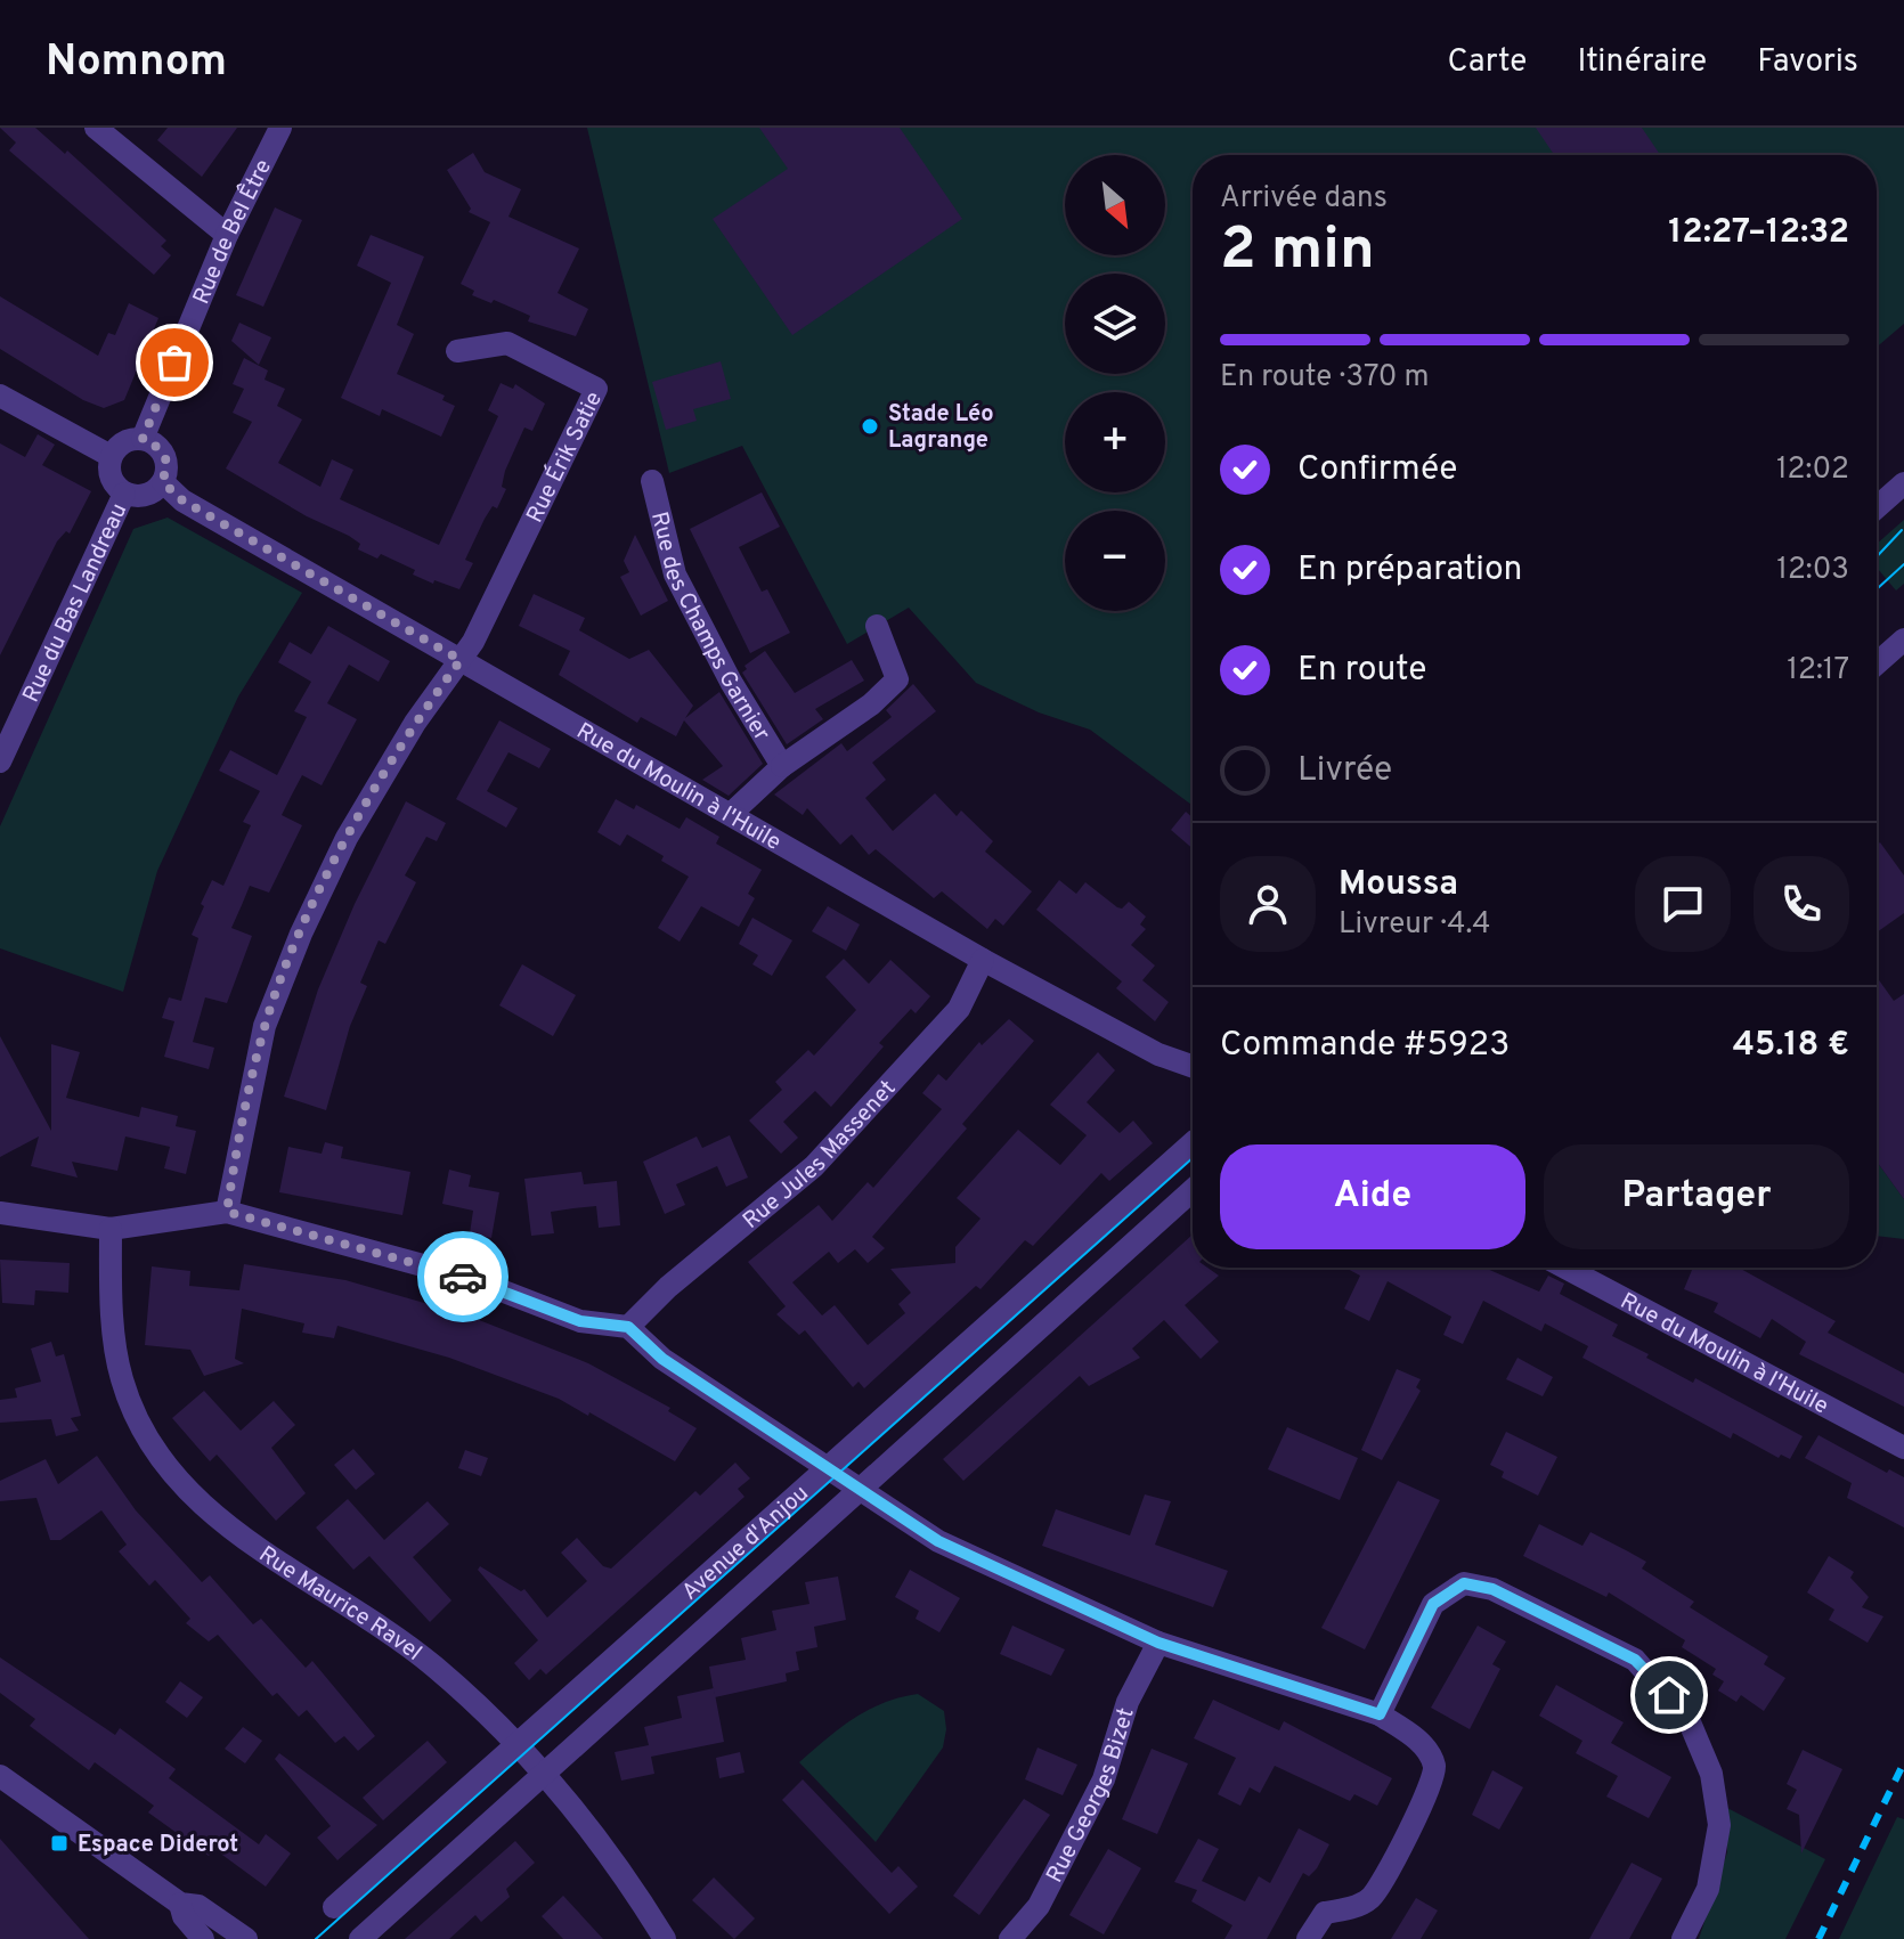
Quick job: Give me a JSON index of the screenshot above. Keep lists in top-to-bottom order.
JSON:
{
  "streets": {
    "street": [
      "Rue de Bel Être",
      "Rue Érik Satie",
      "Rue du Bas Landreau",
      "Rue des Champs Garnier",
      "Rue du Moulin à l'Huile",
      "Rue Jules Massenet",
      "Avenue d'Anjou",
      "Rue Maurice Ravel",
      "Rue Georges Bizet"
    ]
  },
  "crossings": [
    ["Rue de Bel Être", "Rue du Bas Landreau"],
    ["Rue de Bel Être", "Rue du Moulin à l'Huile"],
    ["Rue Érik Satie", "Rue du Moulin à l'Huile"],
    ["Rue du Bas Landreau", "Rue du Moulin à l'Huile"],
    ["Rue des Champs Garnier", "Rue du Moulin à l'Huile"],
    ["Rue du Moulin à l'Huile", "Rue Jules Massenet"],
    ["Avenue d'Anjou", "Rue Maurice Ravel"]
  ],
  "places": {
    "other": ["Stade Léo Lagrange"],
    "transit": ["Espace Diderot"]
  },
  "north": "bottom right",
  "page": {
    "header": "Nomnom",
    "nav": ["Carte", "Itinéraire", "Favoris"],
    "map_buttons": ["+", "−"],
    "heading": ["2 min", "Arrivée dans", "12:27–12:32"],
    "panel": [
      "Moussa",
      "Livreur · 4.4",
      "Commande #5923",
      "45.18 €"
    ],
    "bar": "En route · 370 m",
    "list": [
      ["Confirmée", "12:02"],
      ["En préparation", "12:03"],
      ["En route", "12:17"],
      "Livrée"
    ],
    "buttons": ["Aide", "Partager"]
  }
}
